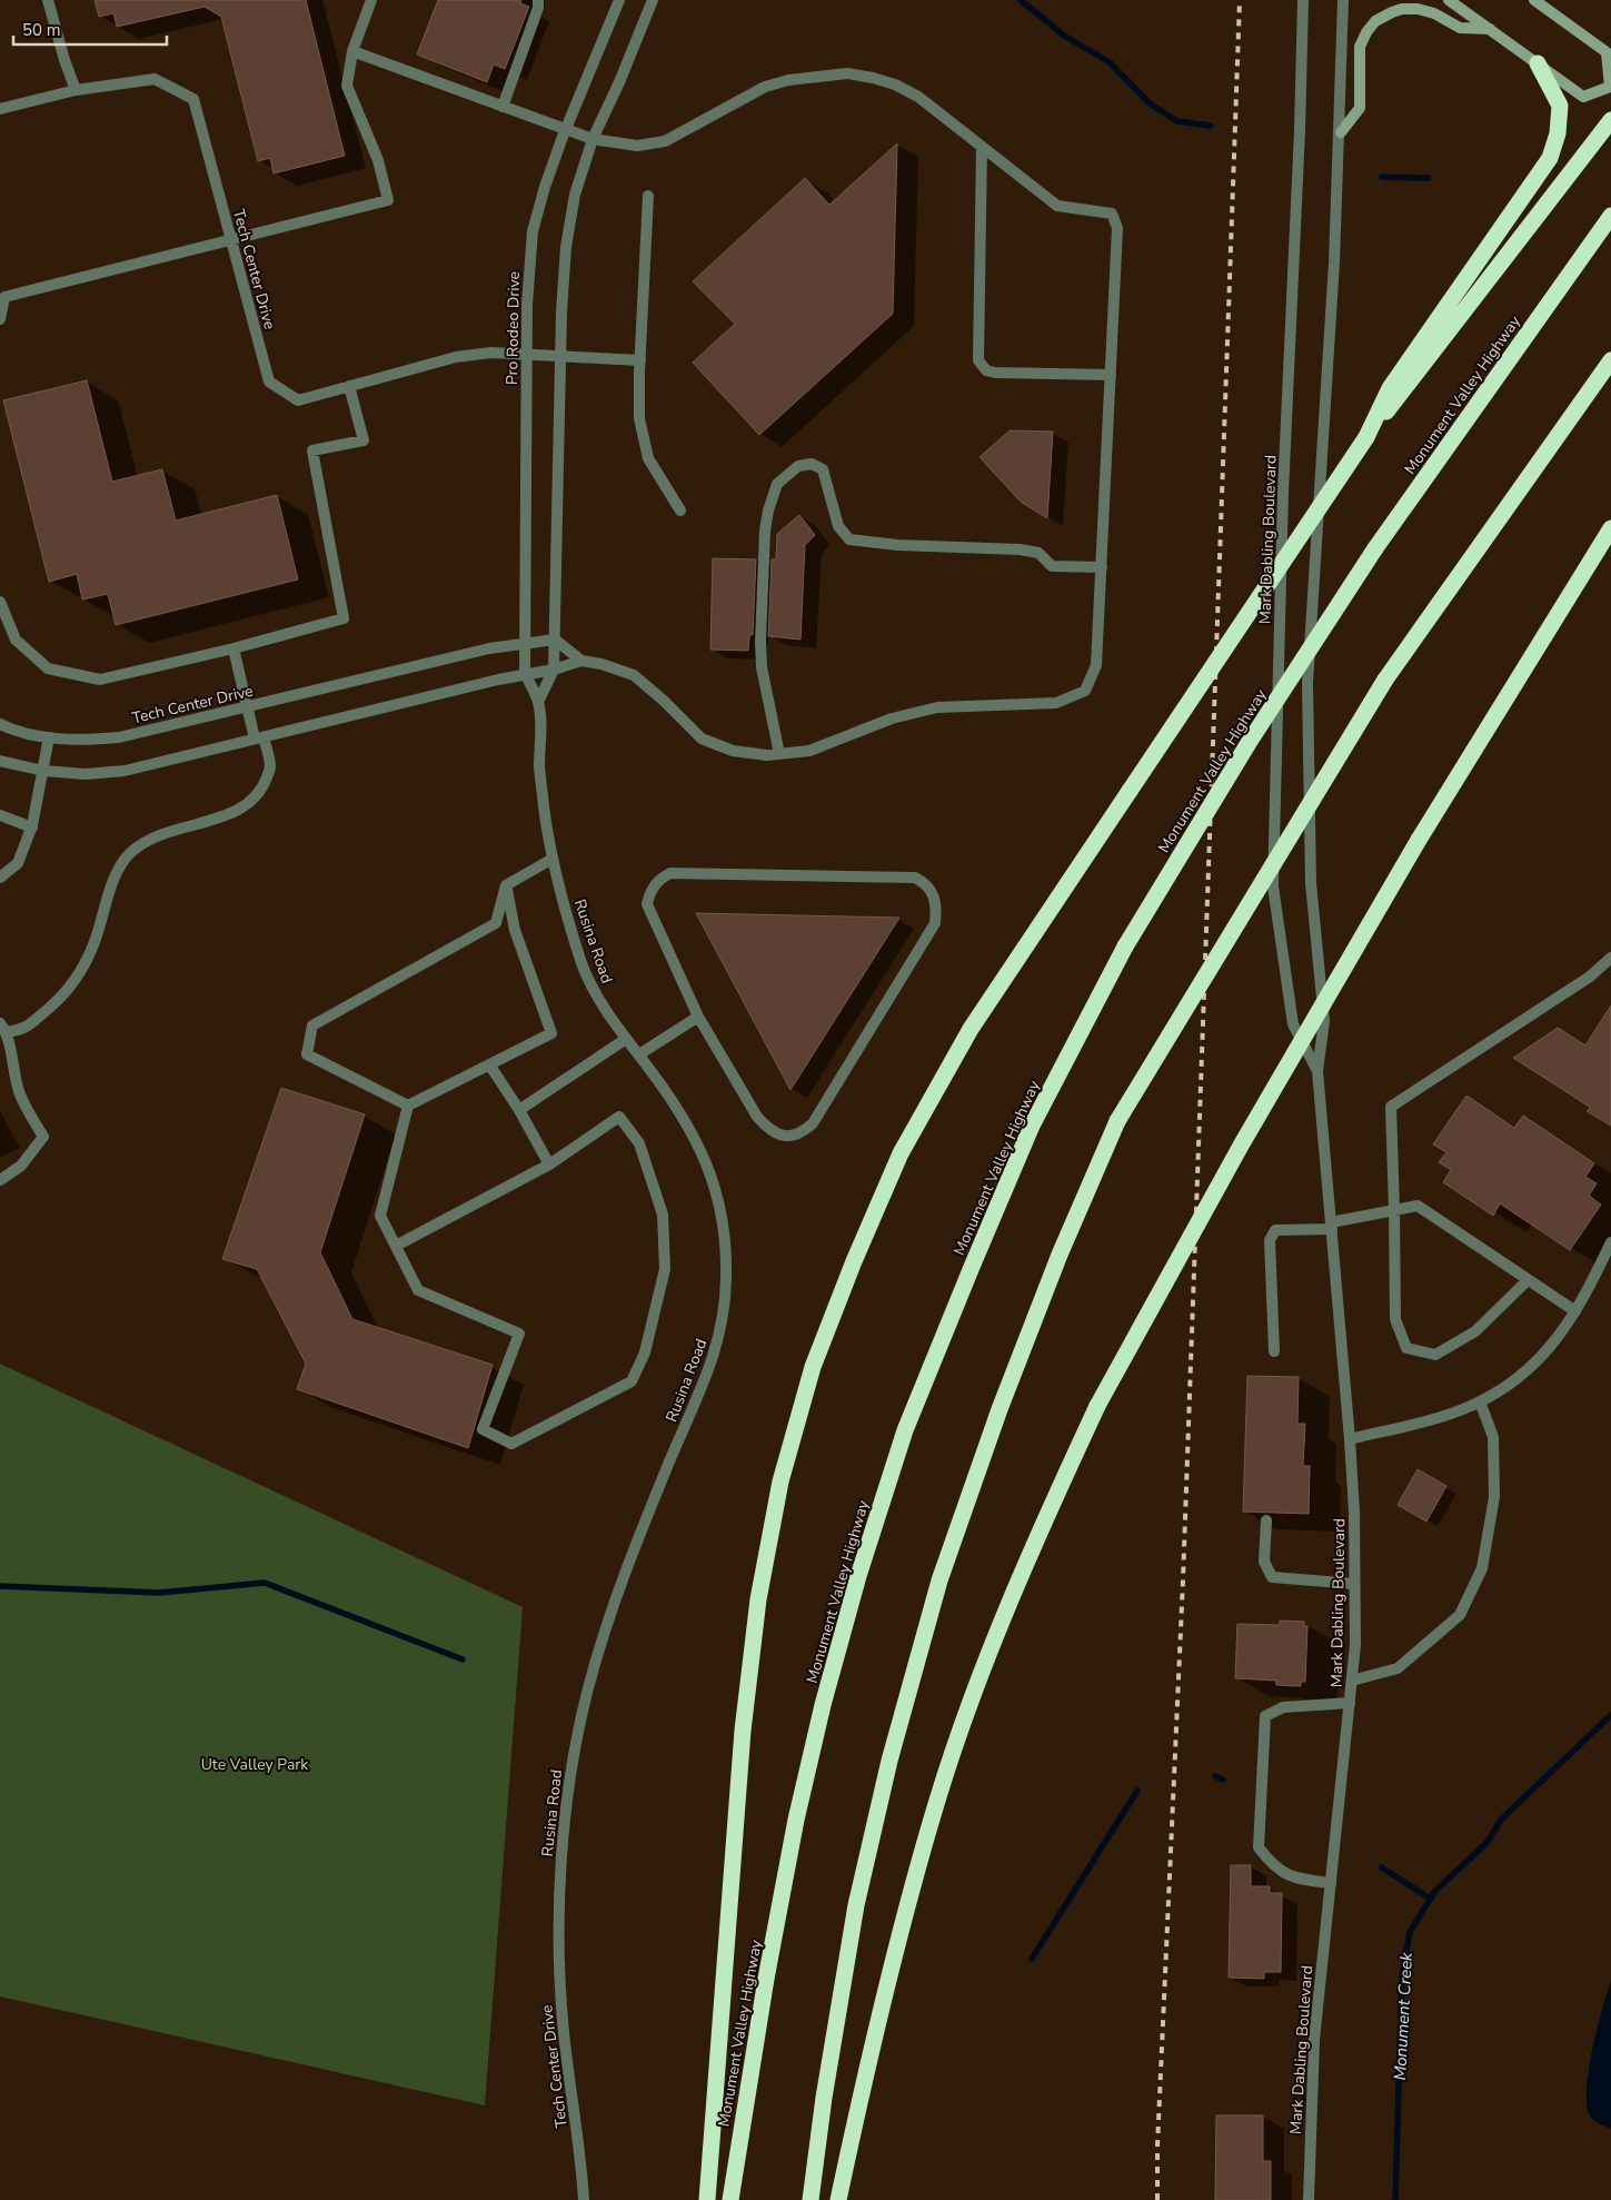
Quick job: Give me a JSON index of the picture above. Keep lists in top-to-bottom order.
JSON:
{
  "streets": {
    "highway": ["Monument Valley Highway"],
    "street": [
      "Tech Center Drive",
      "Pro Rodeo Drive",
      "Mark Dabling Boulevard",
      "Rusina Road"
    ]
  },
  "crossings": [
    ["Tech Center Drive", "Pro Rodeo Drive"],
    ["Tech Center Drive", "Rusina Road"],
    ["Pro Rodeo Drive", "Rusina Road"]
  ],
  "water": ["Monument Creek"],
  "parks": ["Ute Valley Park"],
  "scale_bar": "50 m"
}
